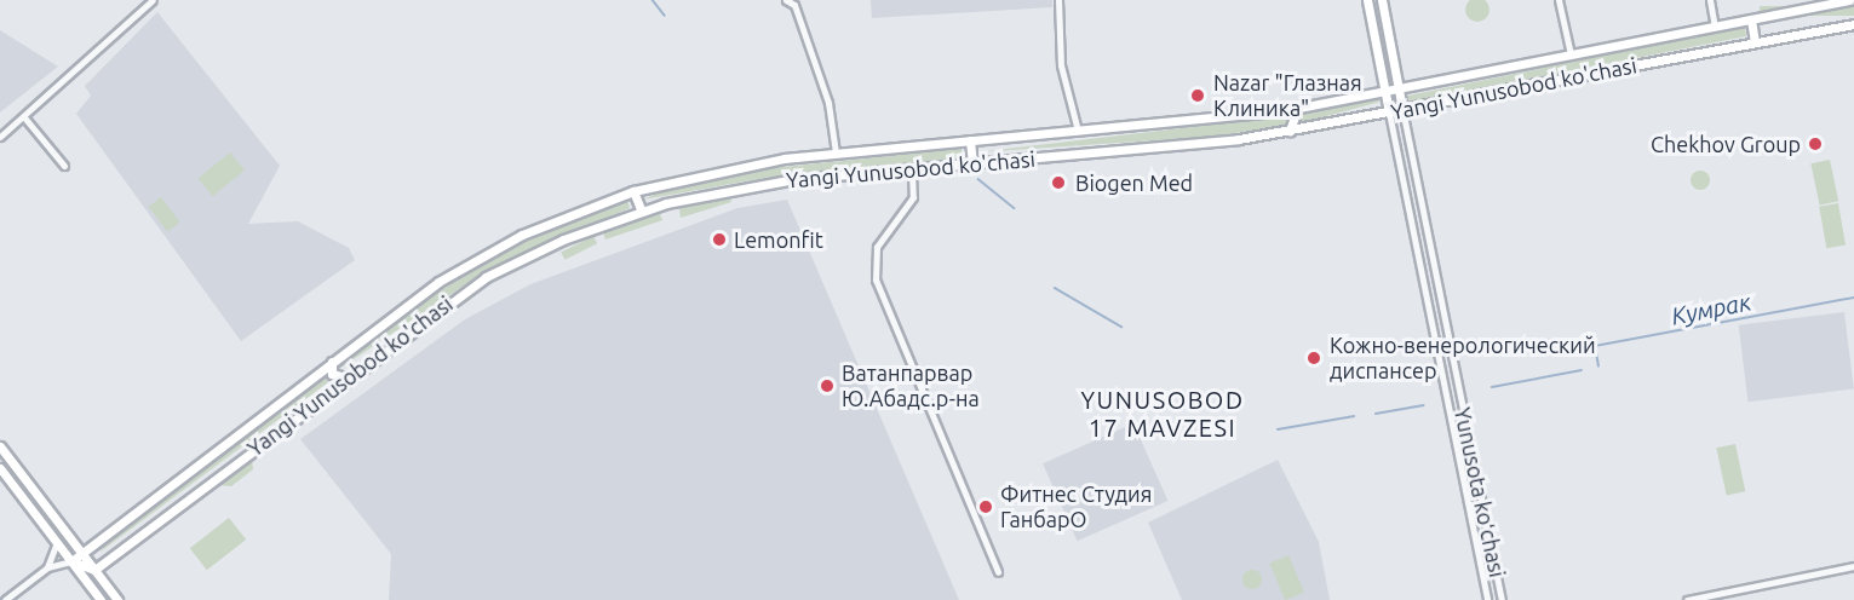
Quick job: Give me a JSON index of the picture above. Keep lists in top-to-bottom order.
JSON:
{
  "streets": {
    "main road": ["Yangi Yunusobod ko'chasi", "Yunusota koʻchasi"]
  },
  "crossings": [
    ["Yangi Yunusobod ko'chasi", "Yunusota koʻchasi"]
  ],
  "districts": ["YUNUSOBOD 17 MAVZESI"],
  "water": ["Кумрак"],
  "places": [
    "Nazar \"Глазная Клиника\"",
    "Chekhov Group",
    "Biogen Med",
    "Lemonfit",
    "Кожно-венерологический диспансер",
    "Ватанпарвар Ю.Абадс.р-на",
    "Фитнес Студия ГанбарО"
  ]
}
